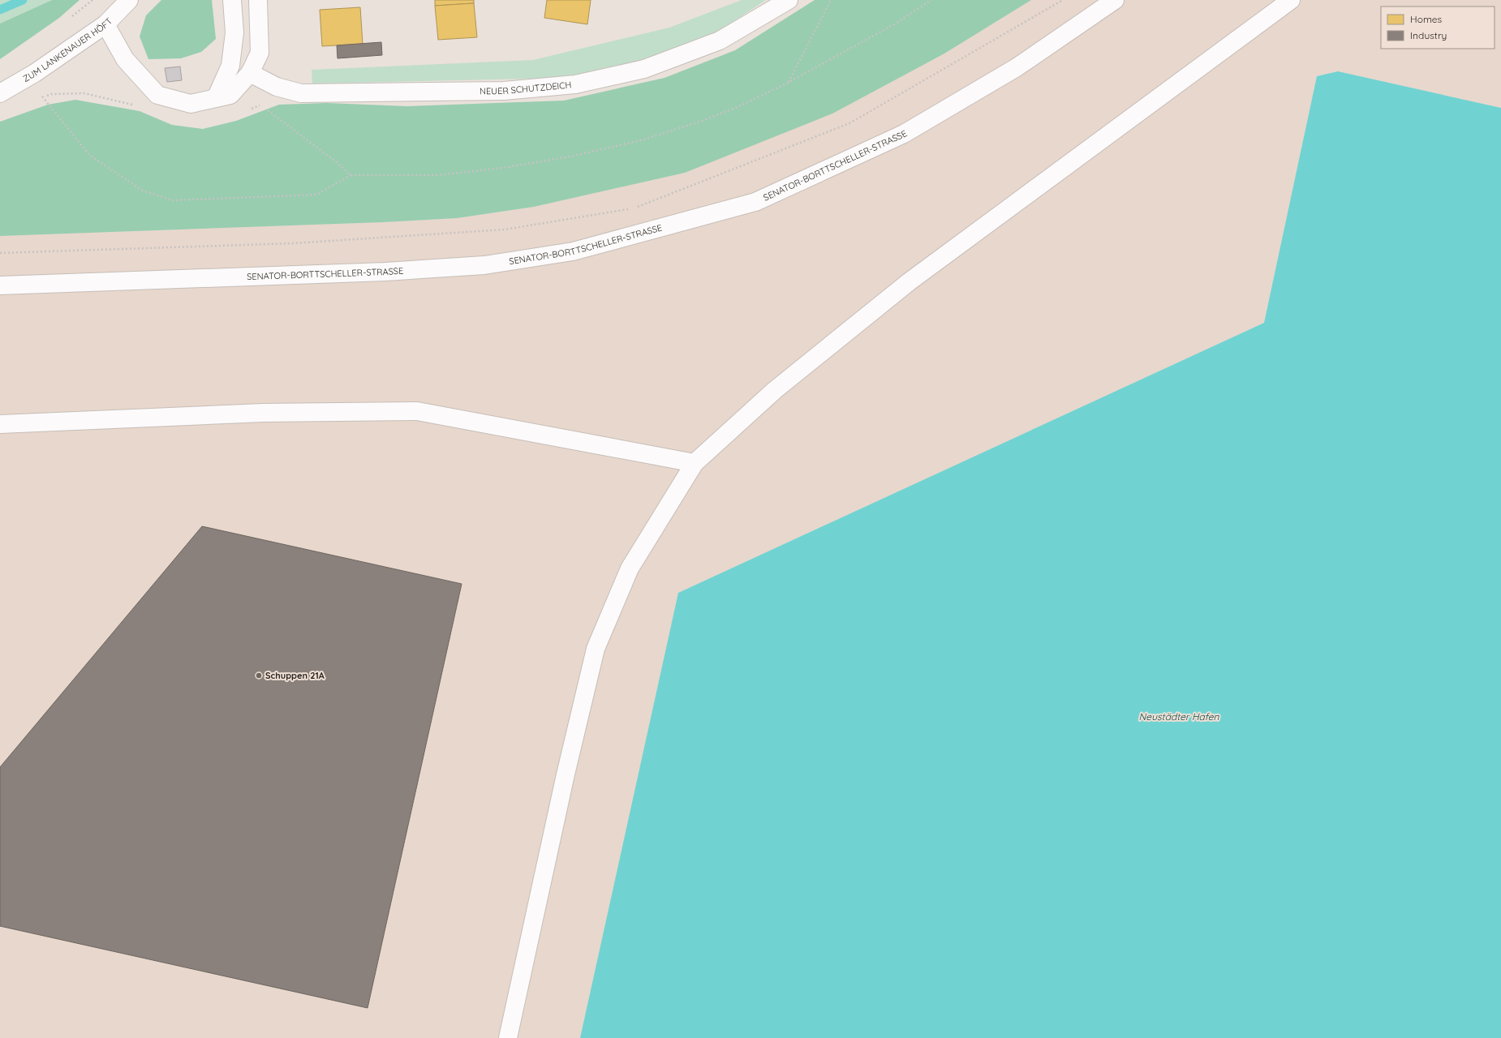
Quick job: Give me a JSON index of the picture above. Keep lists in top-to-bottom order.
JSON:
{
  "streets": {
    "street": ["ZUM LANKENAUER HÖFT", "NEUER SCHUTZDEICH", "SENATOR-BORTTSCHELLER-STRASSE"]
  },
  "water": ["Neustädter Hafen"],
  "places": ["Schuppen 21A"],
  "legend": ["Homes", "Industry"]
}
